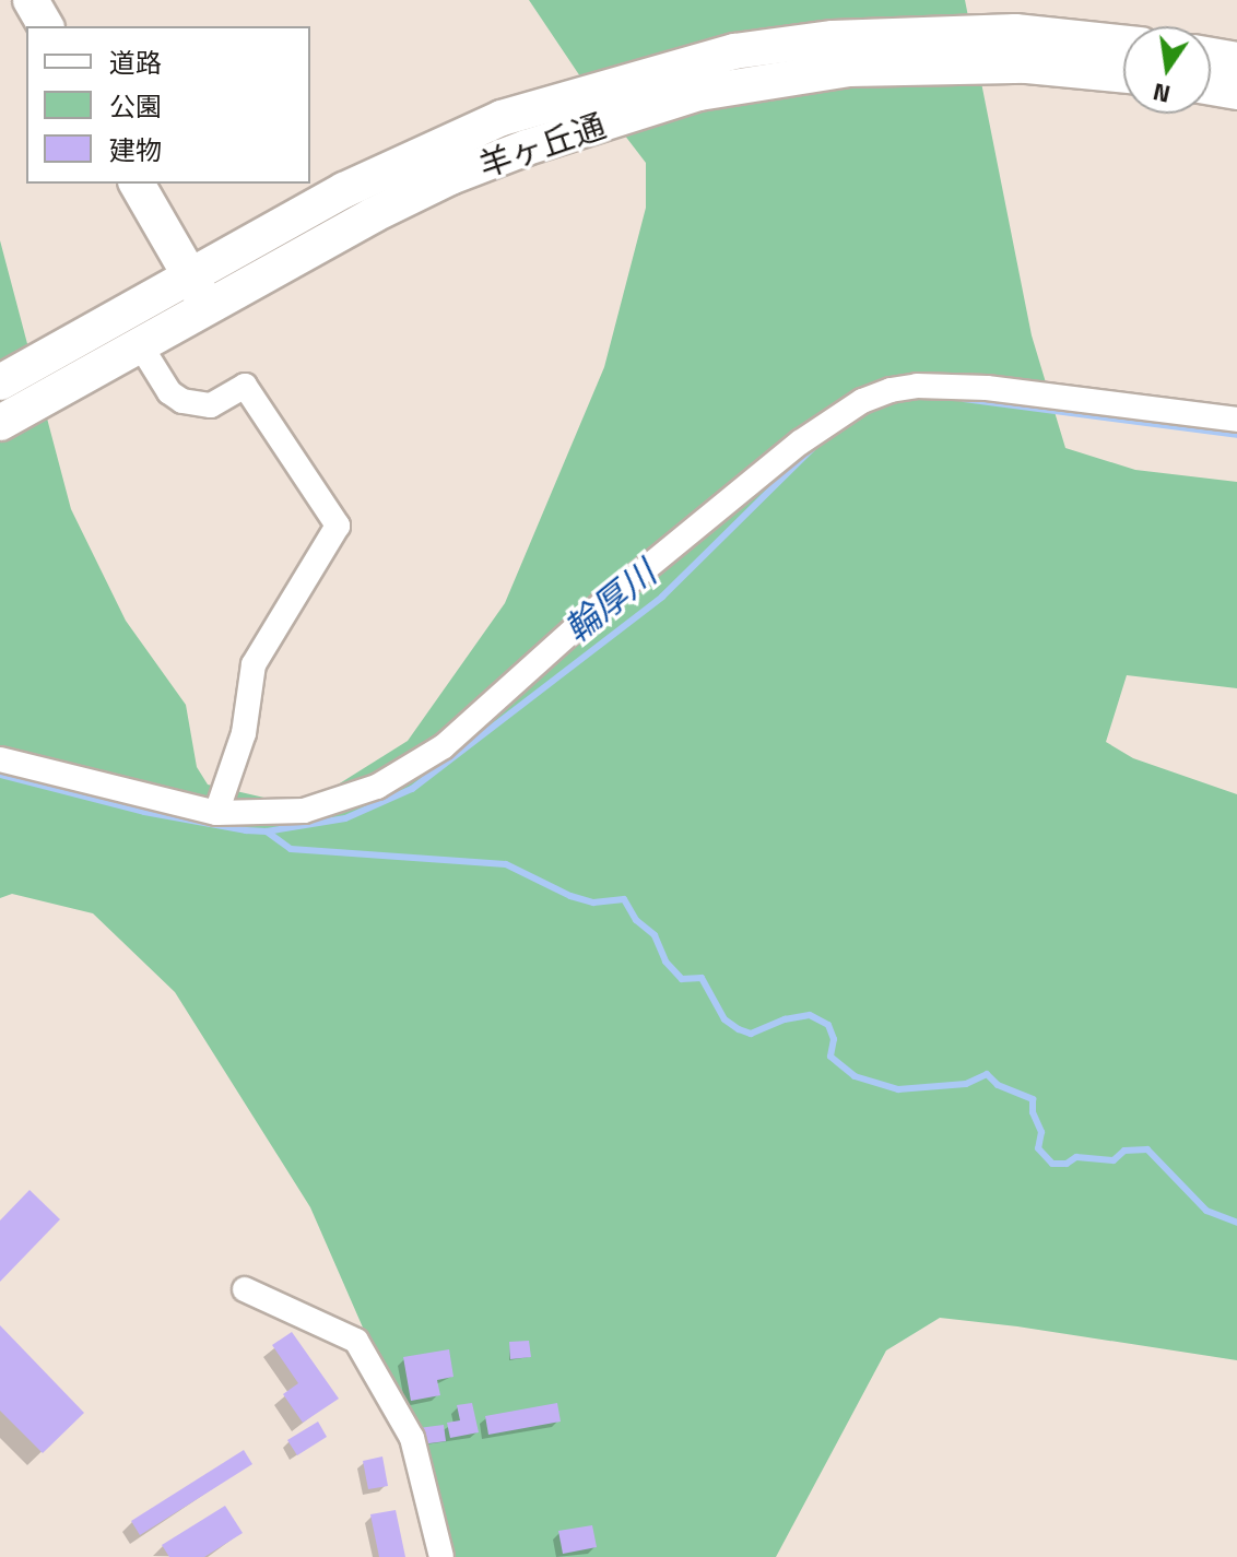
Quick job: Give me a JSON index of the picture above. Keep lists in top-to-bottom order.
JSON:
{
  "streets": {
    "main road": ["羊ヶ丘通"]
  },
  "water": ["輪厚川"],
  "legend": ["道路", "公園", "建物"],
  "north": "bottom"
}
